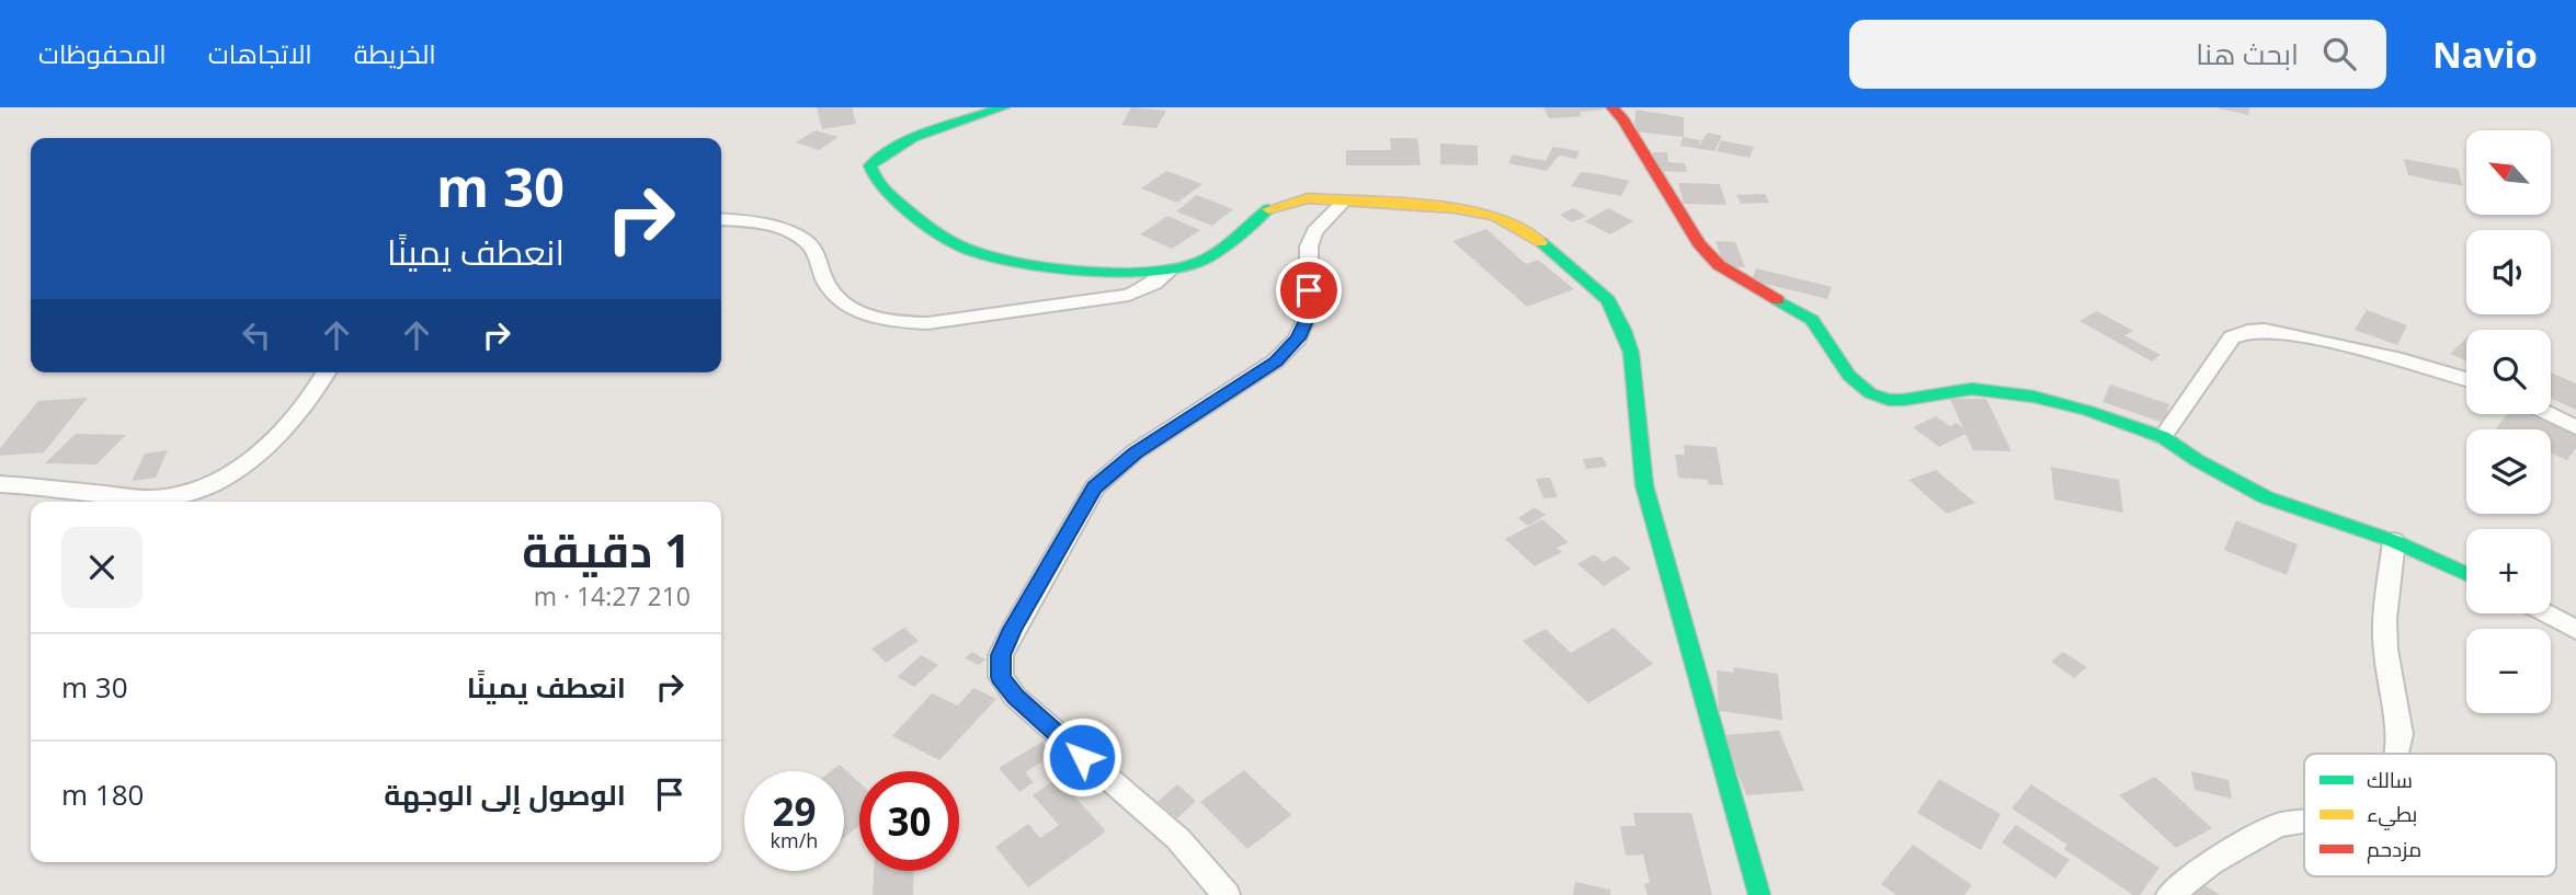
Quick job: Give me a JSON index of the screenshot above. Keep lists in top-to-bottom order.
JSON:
{
  "legend": ["سالك", "بطيء", "مزدحم"],
  "north": "top left",
  "page": {
    "header": "Navio",
    "search": "ابحث هنا",
    "nav": ["الخريطة", "الاتجاهات", "المحفوظات"],
    "map_buttons": ["+", "−"],
    "turn": ["30 m", "انعطف يمينًا"],
    "heading": ["1 دقيقة", "210 m · 14:27"],
    "list": [
      {
        "name": "انعطف يمينًا",
        "value": "30 m"
      },
      {
        "name": "الوصول إلى الوجهة",
        "value": "180 m"
      }
    ],
    "speed": "29 km/h",
    "limit": "30"
  }
}
